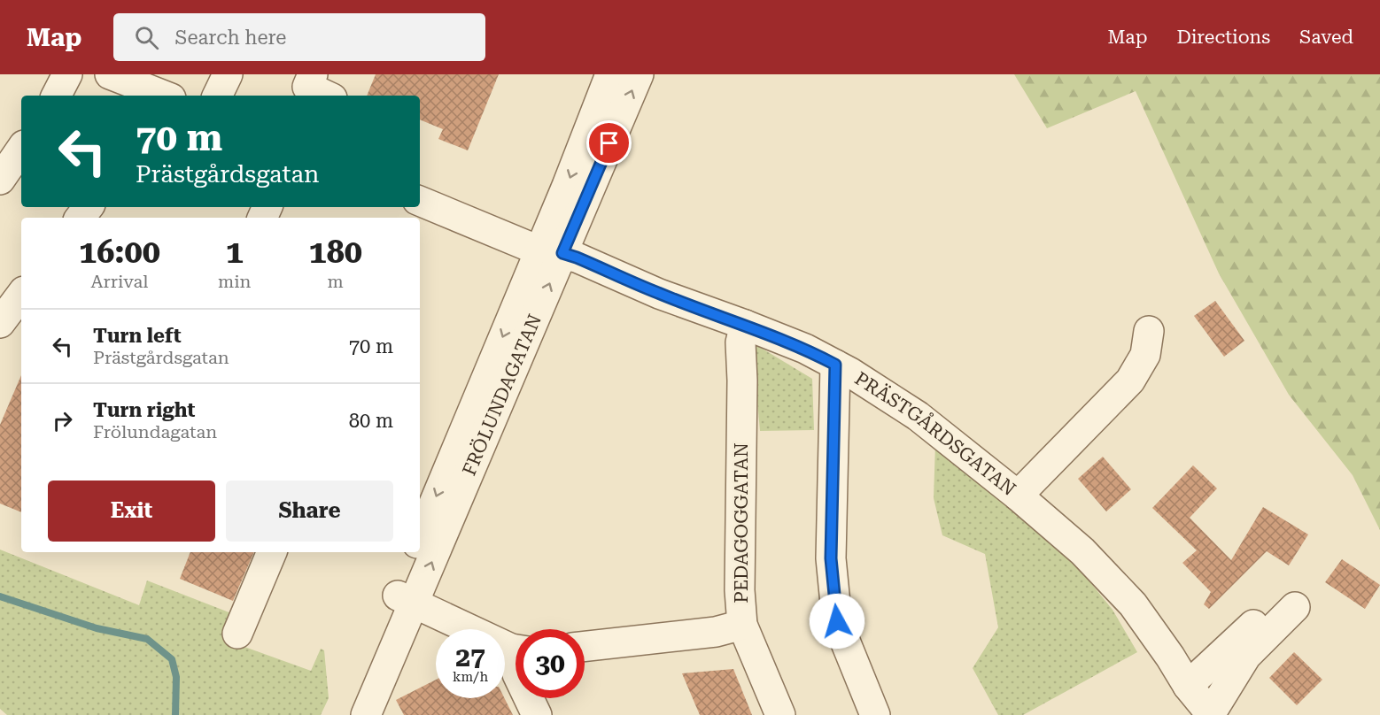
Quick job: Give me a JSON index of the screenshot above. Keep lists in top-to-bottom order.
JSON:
{
  "streets": {
    "street": ["FRÖLUNDAGATAN", "PRÄSTGÅRDSGATAN", "PEDAGOGGATAN"]
  },
  "crossings": [
    ["FRÖLUNDAGATAN", "PRÄSTGÅRDSGATAN"],
    ["PRÄSTGÅRDSGATAN", "PEDAGOGGATAN"]
  ],
  "page": {
    "header": "Map",
    "search": "Search here",
    "nav": ["Map", "Directions", "Saved"],
    "turn": ["70 m", "Prästgårdsgatan"],
    "eta": [
      "16:00",
      "Arrival",
      "1",
      "min",
      "180",
      "m"
    ],
    "list": [
      {
        "name": "Turn left",
        "note": "Prästgårdsgatan",
        "value": "70 m"
      },
      {
        "name": "Turn right",
        "note": "Frölundagatan",
        "value": "80 m"
      }
    ],
    "buttons": ["Exit", "Share"],
    "speed": "27 km/h",
    "limit": "30"
  }
}
